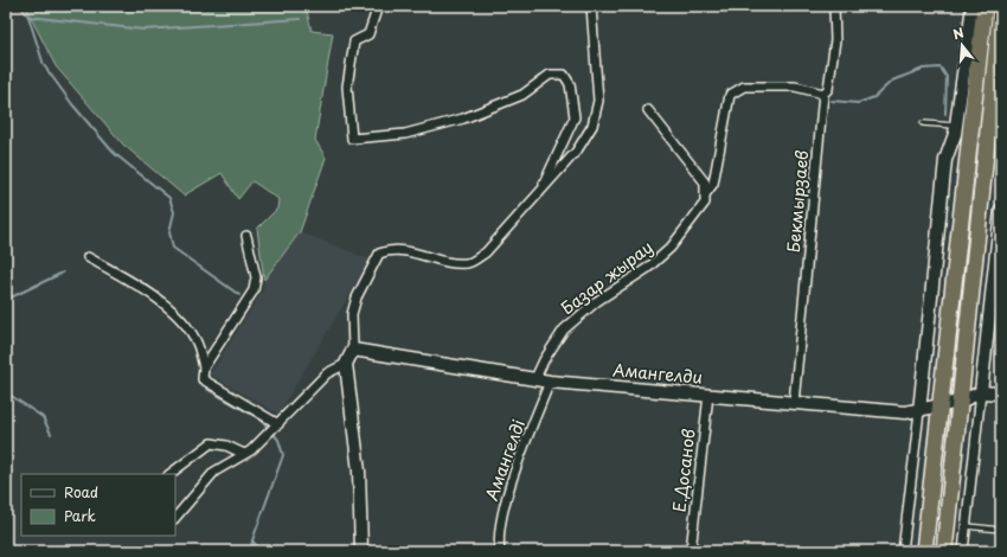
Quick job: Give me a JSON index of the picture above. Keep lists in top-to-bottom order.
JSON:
{
  "streets": {
    "main road": ["Амангелди"],
    "street": [
      "Бекмырзаев",
      "Базар жырау",
      "Амангелді",
      "Е.Досанов"
    ]
  },
  "crossings": [
    ["Бекмырзаев", "Базар жырау"],
    ["Бекмырзаев", "Амангелди"],
    ["Базар жырау", "Амангелди"],
    ["Амангелди", "Амангелді"],
    ["Амангелди", "Е.Досанов"]
  ],
  "legend": ["Road", "Park"],
  "north": "top"
}
